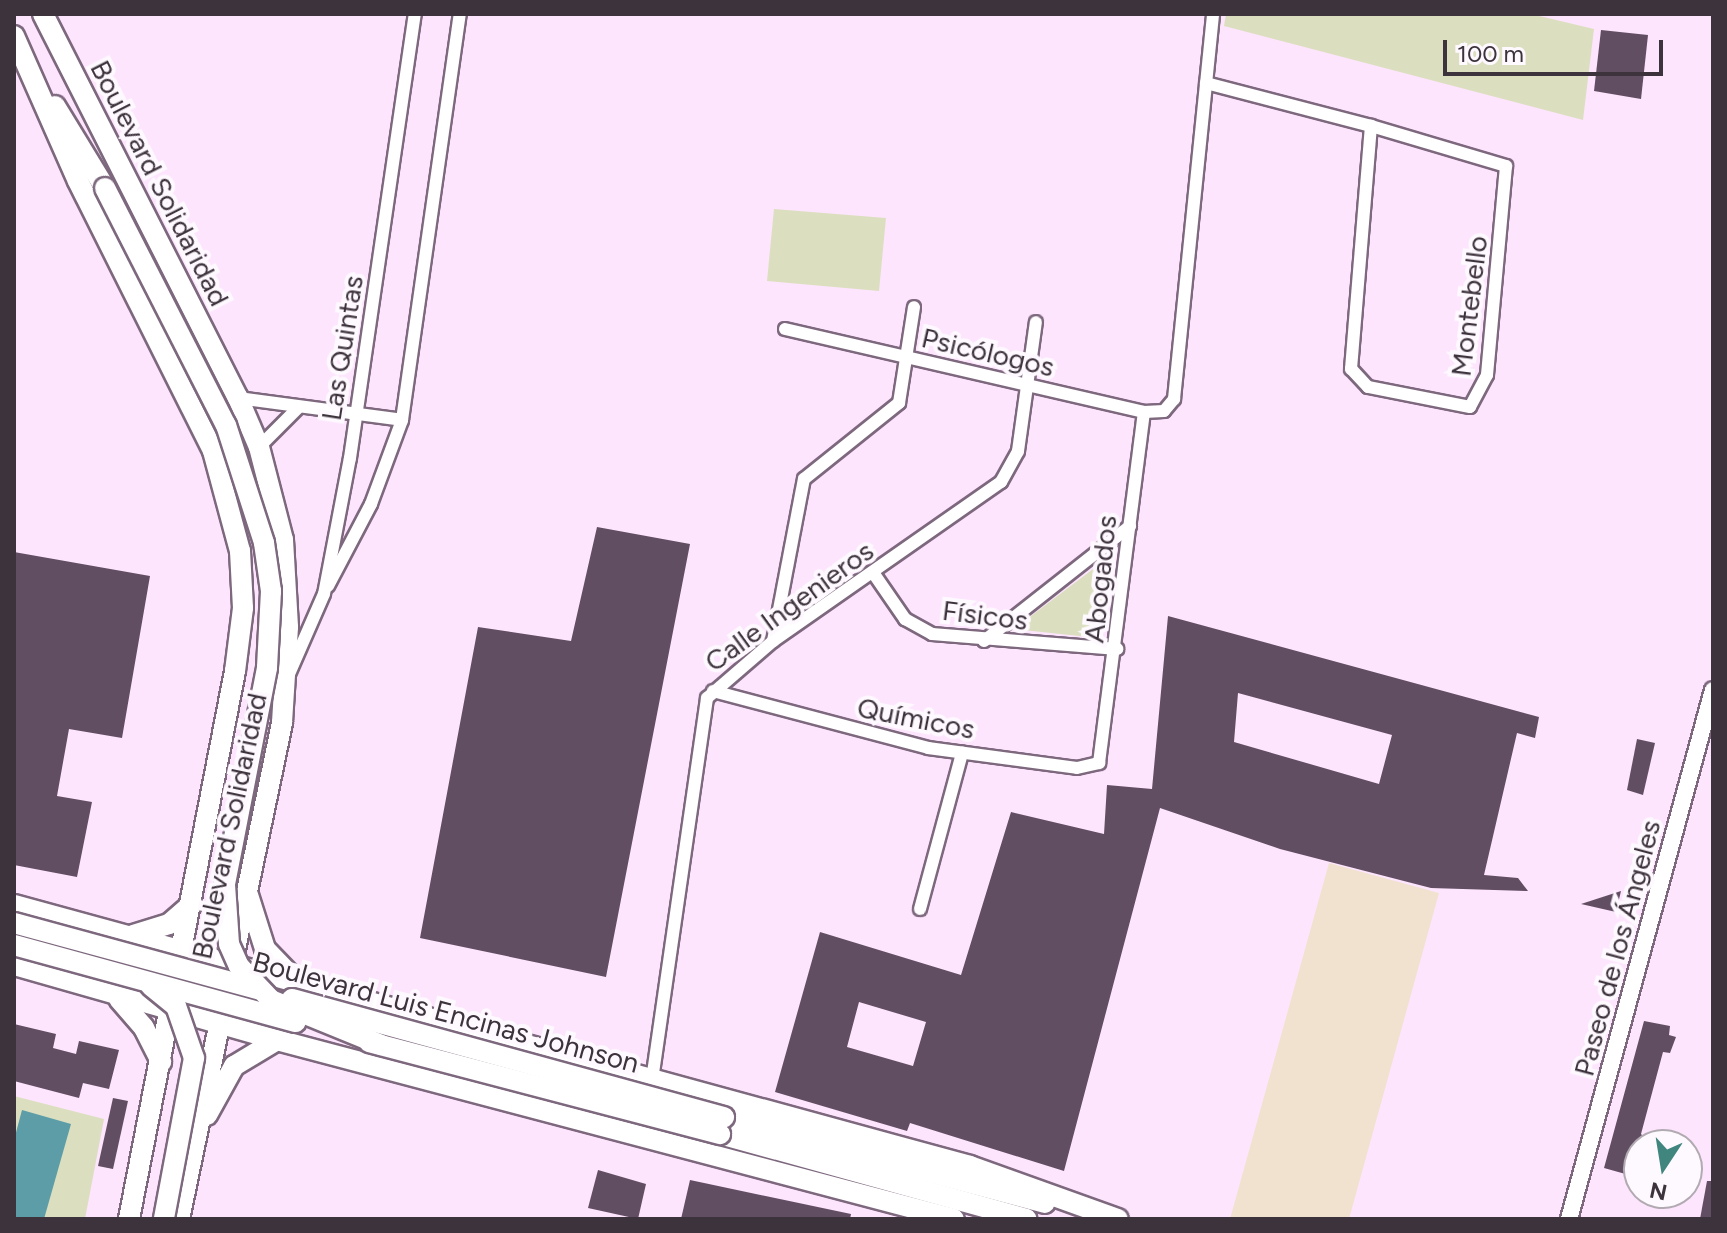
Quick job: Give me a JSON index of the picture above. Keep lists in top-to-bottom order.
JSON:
{
  "streets": {
    "main road": ["Boulevard Solidaridad", "Boulevard Luis Encinas Johnson"],
    "street": [
      "Montebello",
      "Las Quintas",
      "Psicólogos",
      "Abogados",
      "Calle Ingenieros",
      "Físicos",
      "Químicos",
      "Paseo de los Ángeles"
    ]
  },
  "crossings": [
    ["Boulevard Solidaridad", "Las Quintas"],
    ["Psicólogos", "Abogados"],
    ["Psicólogos", "Calle Ingenieros"],
    ["Abogados", "Físicos"],
    ["Abogados", "Químicos"],
    ["Calle Ingenieros", "Físicos"],
    ["Calle Ingenieros", "Químicos"]
  ],
  "scale_bar": "100 m",
  "north": "bottom"
}
